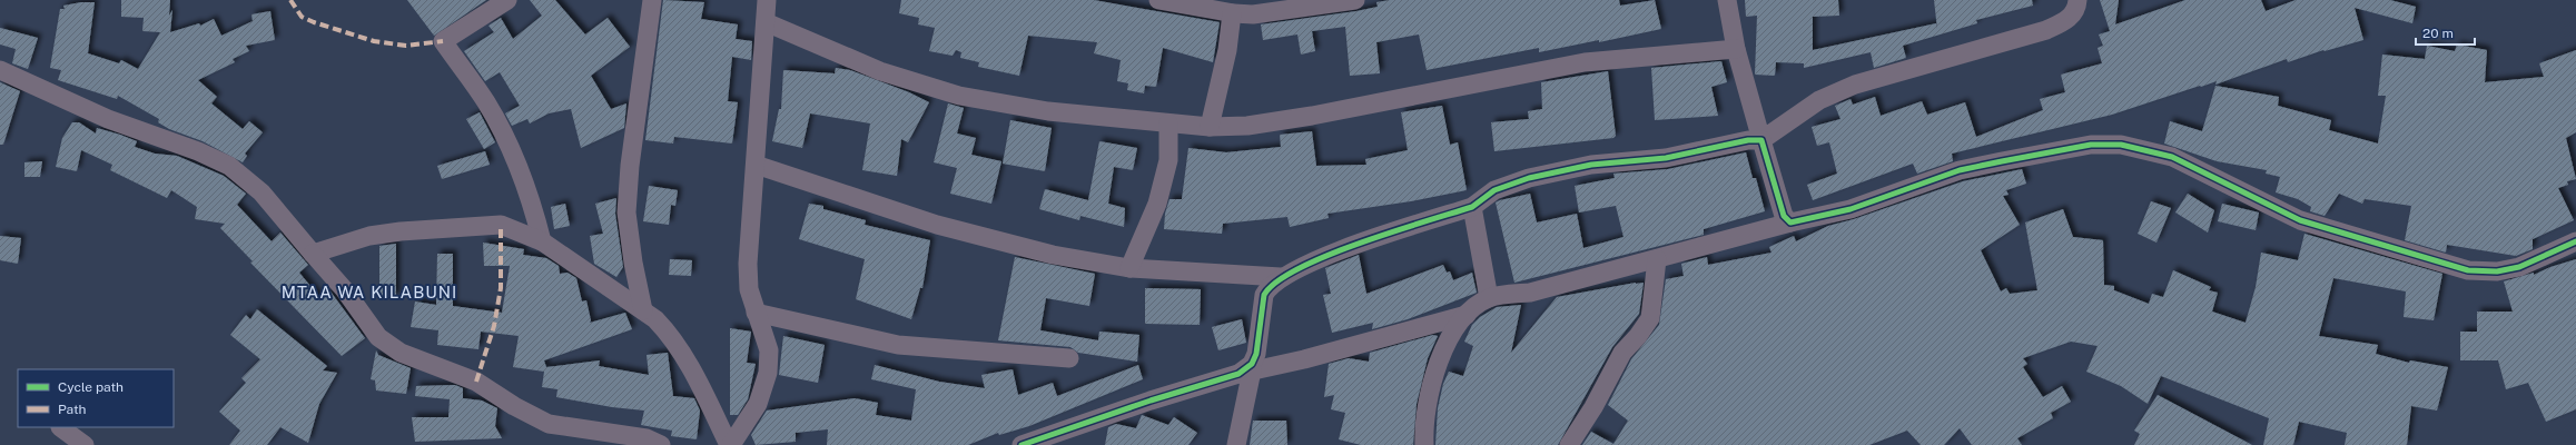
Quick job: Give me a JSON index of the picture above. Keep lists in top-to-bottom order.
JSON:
{
  "districts": ["MTAA WA KILABUNI"],
  "legend": ["Cycle path", "Path"],
  "scale_bar": "20 m"
}
